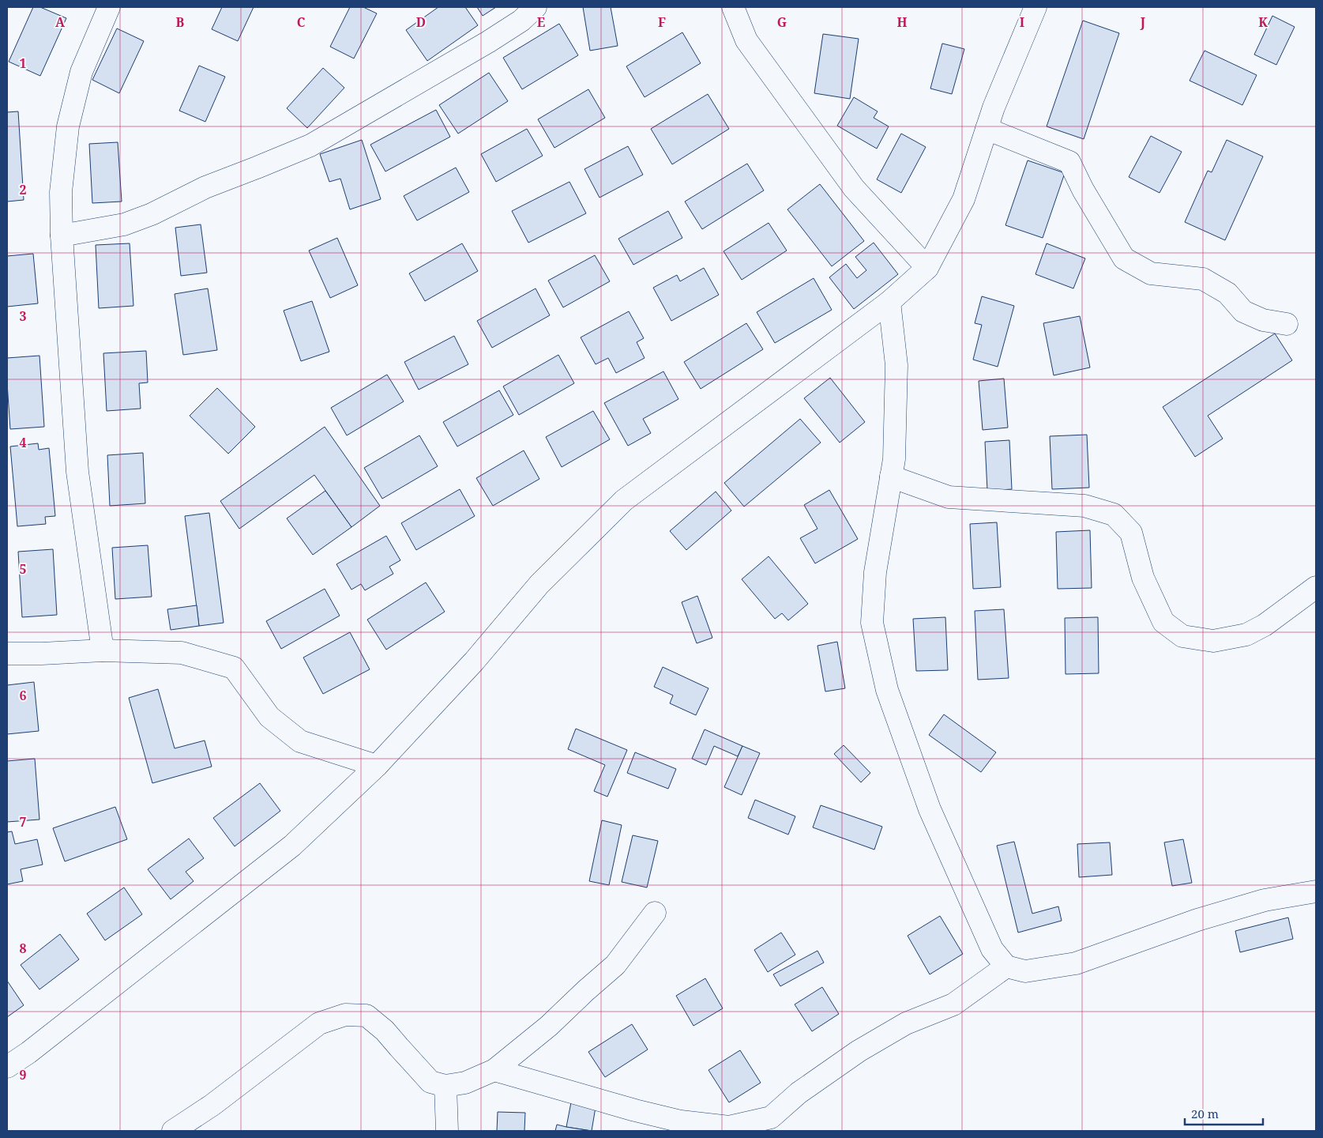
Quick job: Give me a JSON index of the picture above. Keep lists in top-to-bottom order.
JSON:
{
  "scale_bar": "20 m",
  "grid": {
    "columns": [
      "A",
      "B",
      "C",
      "D",
      "E",
      "F",
      "G",
      "H",
      "I",
      "J",
      "K"
    ],
    "rows": [
      "1",
      "2",
      "3",
      "4",
      "5",
      "6",
      "7",
      "8",
      "9"
    ]
  }
}
